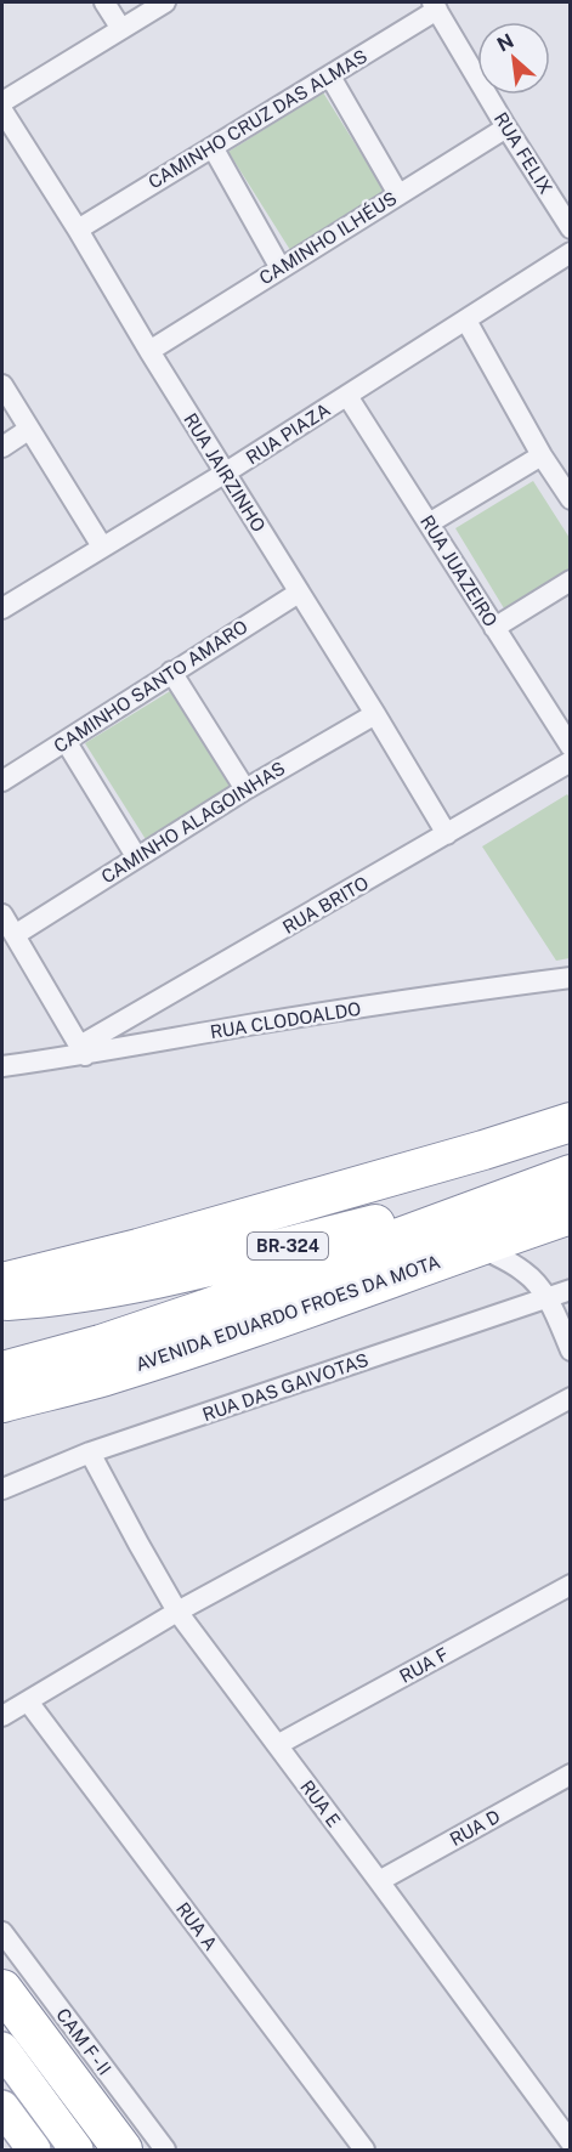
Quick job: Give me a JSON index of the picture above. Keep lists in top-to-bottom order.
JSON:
{
  "streets": {
    "highway": ["BR-324", "AVENIDA EDUARDO FROES DA MOTA"],
    "street": [
      "CAMINHO CRUZ DAS ALMAS",
      "RUA FELIX",
      "CAMINHO ILHÉUS",
      "RUA PIAZA",
      "RUA JAIRZINHO",
      "RUA JUAZEIRO",
      "CAMINHO SANTO AMARO",
      "CAMINHO ALAGOINHAS",
      "RUA BRITO",
      "RUA CLODOALDO",
      "RUA DAS GAIVOTAS",
      "RUA F",
      "RUA E",
      "RUA D",
      "RUA A",
      "CAM F - II"
    ]
  },
  "crossings": [
    ["CAMINHO CRUZ DAS ALMAS", "RUA FELIX"],
    ["CAMINHO CRUZ DAS ALMAS", "RUA JAIRZINHO"],
    ["RUA FELIX", "CAMINHO ILHÉUS"],
    ["CAMINHO ILHÉUS", "RUA JAIRZINHO"],
    ["RUA PIAZA", "RUA JAIRZINHO"],
    ["RUA PIAZA", "RUA JUAZEIRO"],
    ["RUA JAIRZINHO", "CAMINHO SANTO AMARO"],
    ["RUA JAIRZINHO", "CAMINHO ALAGOINHAS"],
    ["RUA JAIRZINHO", "RUA BRITO"],
    ["RUA JUAZEIRO", "RUA BRITO"],
    ["RUA BRITO", "RUA CLODOALDO"],
    ["RUA DAS GAIVOTAS", "RUA E"],
    ["RUA F", "RUA E"],
    ["RUA E", "RUA D"]
  ],
  "north": "top left"
}
